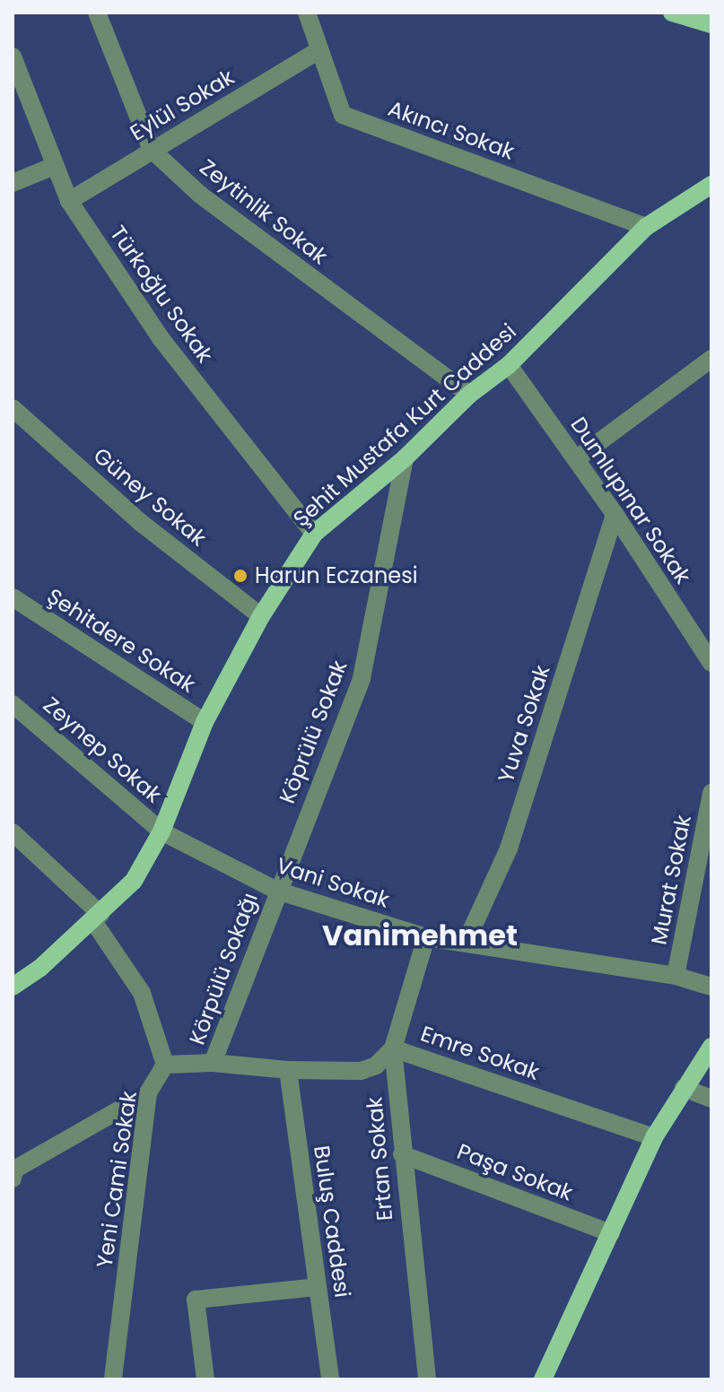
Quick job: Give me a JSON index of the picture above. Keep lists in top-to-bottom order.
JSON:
{
  "streets": {
    "main road": ["Şehit Mustafa Kurt Caddesi"],
    "street": [
      "Eylül Sokak",
      "Akıncı Sokak",
      "Zeytinlik Sokak",
      "Türkoğlu Sokak",
      "Güney Sokak",
      "Dumlupınar Sokak",
      "Şehitdere Sokak",
      "Yuva Sokak",
      "Köprülü Sokak",
      "Zeynep Sokak",
      "Murat Sokak",
      "Vani Sokak",
      "Körpülü Sokağı",
      "Emre Sokak",
      "Ertan Sokak",
      "Paşa Sokak",
      "Yeni Cami Sokak",
      "Buluş Caddesi"
    ]
  },
  "crossings": [
    ["Eylül Sokak", "Akıncı Sokak"],
    ["Eylül Sokak", "Zeytinlik Sokak"],
    ["Eylül Sokak", "Türkoğlu Sokak"],
    ["Akıncı Sokak", "Şehit Mustafa Kurt Caddesi"],
    ["Zeytinlik Sokak", "Şehit Mustafa Kurt Caddesi"],
    ["Türkoğlu Sokak", "Şehit Mustafa Kurt Caddesi"],
    ["Şehit Mustafa Kurt Caddesi", "Güney Sokak"],
    ["Şehit Mustafa Kurt Caddesi", "Dumlupınar Sokak"],
    ["Şehit Mustafa Kurt Caddesi", "Şehitdere Sokak"],
    ["Şehit Mustafa Kurt Caddesi", "Köprülü Sokak"],
    ["Şehit Mustafa Kurt Caddesi", "Zeynep Sokak"],
    ["Şehit Mustafa Kurt Caddesi", "Vani Sokak"],
    ["Dumlupınar Sokak", "Yuva Sokak"],
    ["Yuva Sokak", "Vani Sokak"],
    ["Köprülü Sokak", "Vani Sokak"],
    ["Köprülü Sokak", "Körpülü Sokağı"],
    ["Zeynep Sokak", "Vani Sokak"],
    ["Murat Sokak", "Vani Sokak"],
    ["Vani Sokak", "Körpülü Sokağı"],
    ["Vani Sokak", "Ertan Sokak"],
    ["Körpülü Sokağı", "Emre Sokak"],
    ["Emre Sokak", "Ertan Sokak"],
    ["Emre Sokak", "Yeni Cami Sokak"],
    ["Emre Sokak", "Buluş Caddesi"],
    ["Ertan Sokak", "Paşa Sokak"]
  ],
  "districts": ["Vanimehmet"],
  "places": ["Harun Eczanesi"]
}
